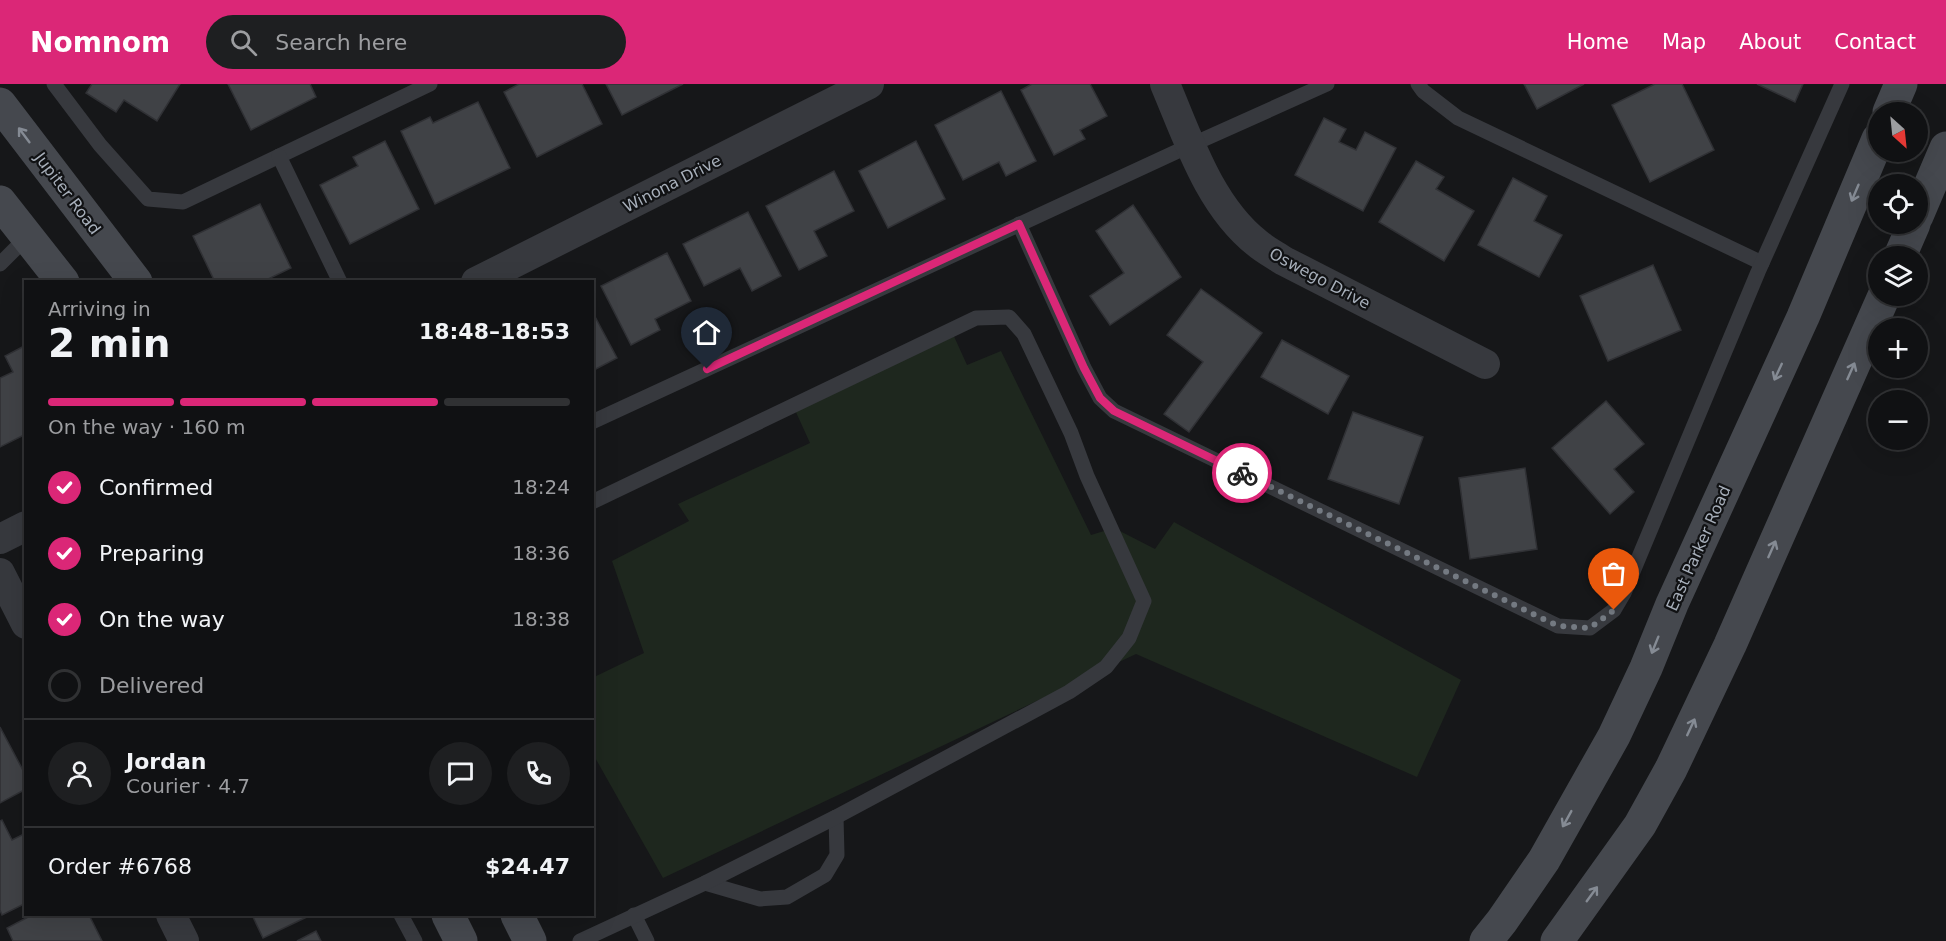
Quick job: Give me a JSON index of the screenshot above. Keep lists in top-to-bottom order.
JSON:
{
  "streets": {
    "main road": ["Jupiter Road", "East Parker Road"],
    "street": ["Winona Drive", "Oswego Drive"]
  },
  "north": "bottom right",
  "page": {
    "header": "Nomnom",
    "search": "Search here",
    "nav": [
      "Home",
      "Map",
      "About",
      "Contact"
    ],
    "map_buttons": ["+", "−"],
    "heading": ["2 min", "Arriving in", "18:48–18:53"],
    "panel": [
      "Jordan",
      "Courier · 4.7",
      "Order #6768",
      "$24.47"
    ],
    "bar": "On the way · 160 m",
    "list": [
      ["Confirmed", "18:24"],
      ["Preparing", "18:36"],
      ["On the way", "18:38"],
      "Delivered"
    ]
  }
}
